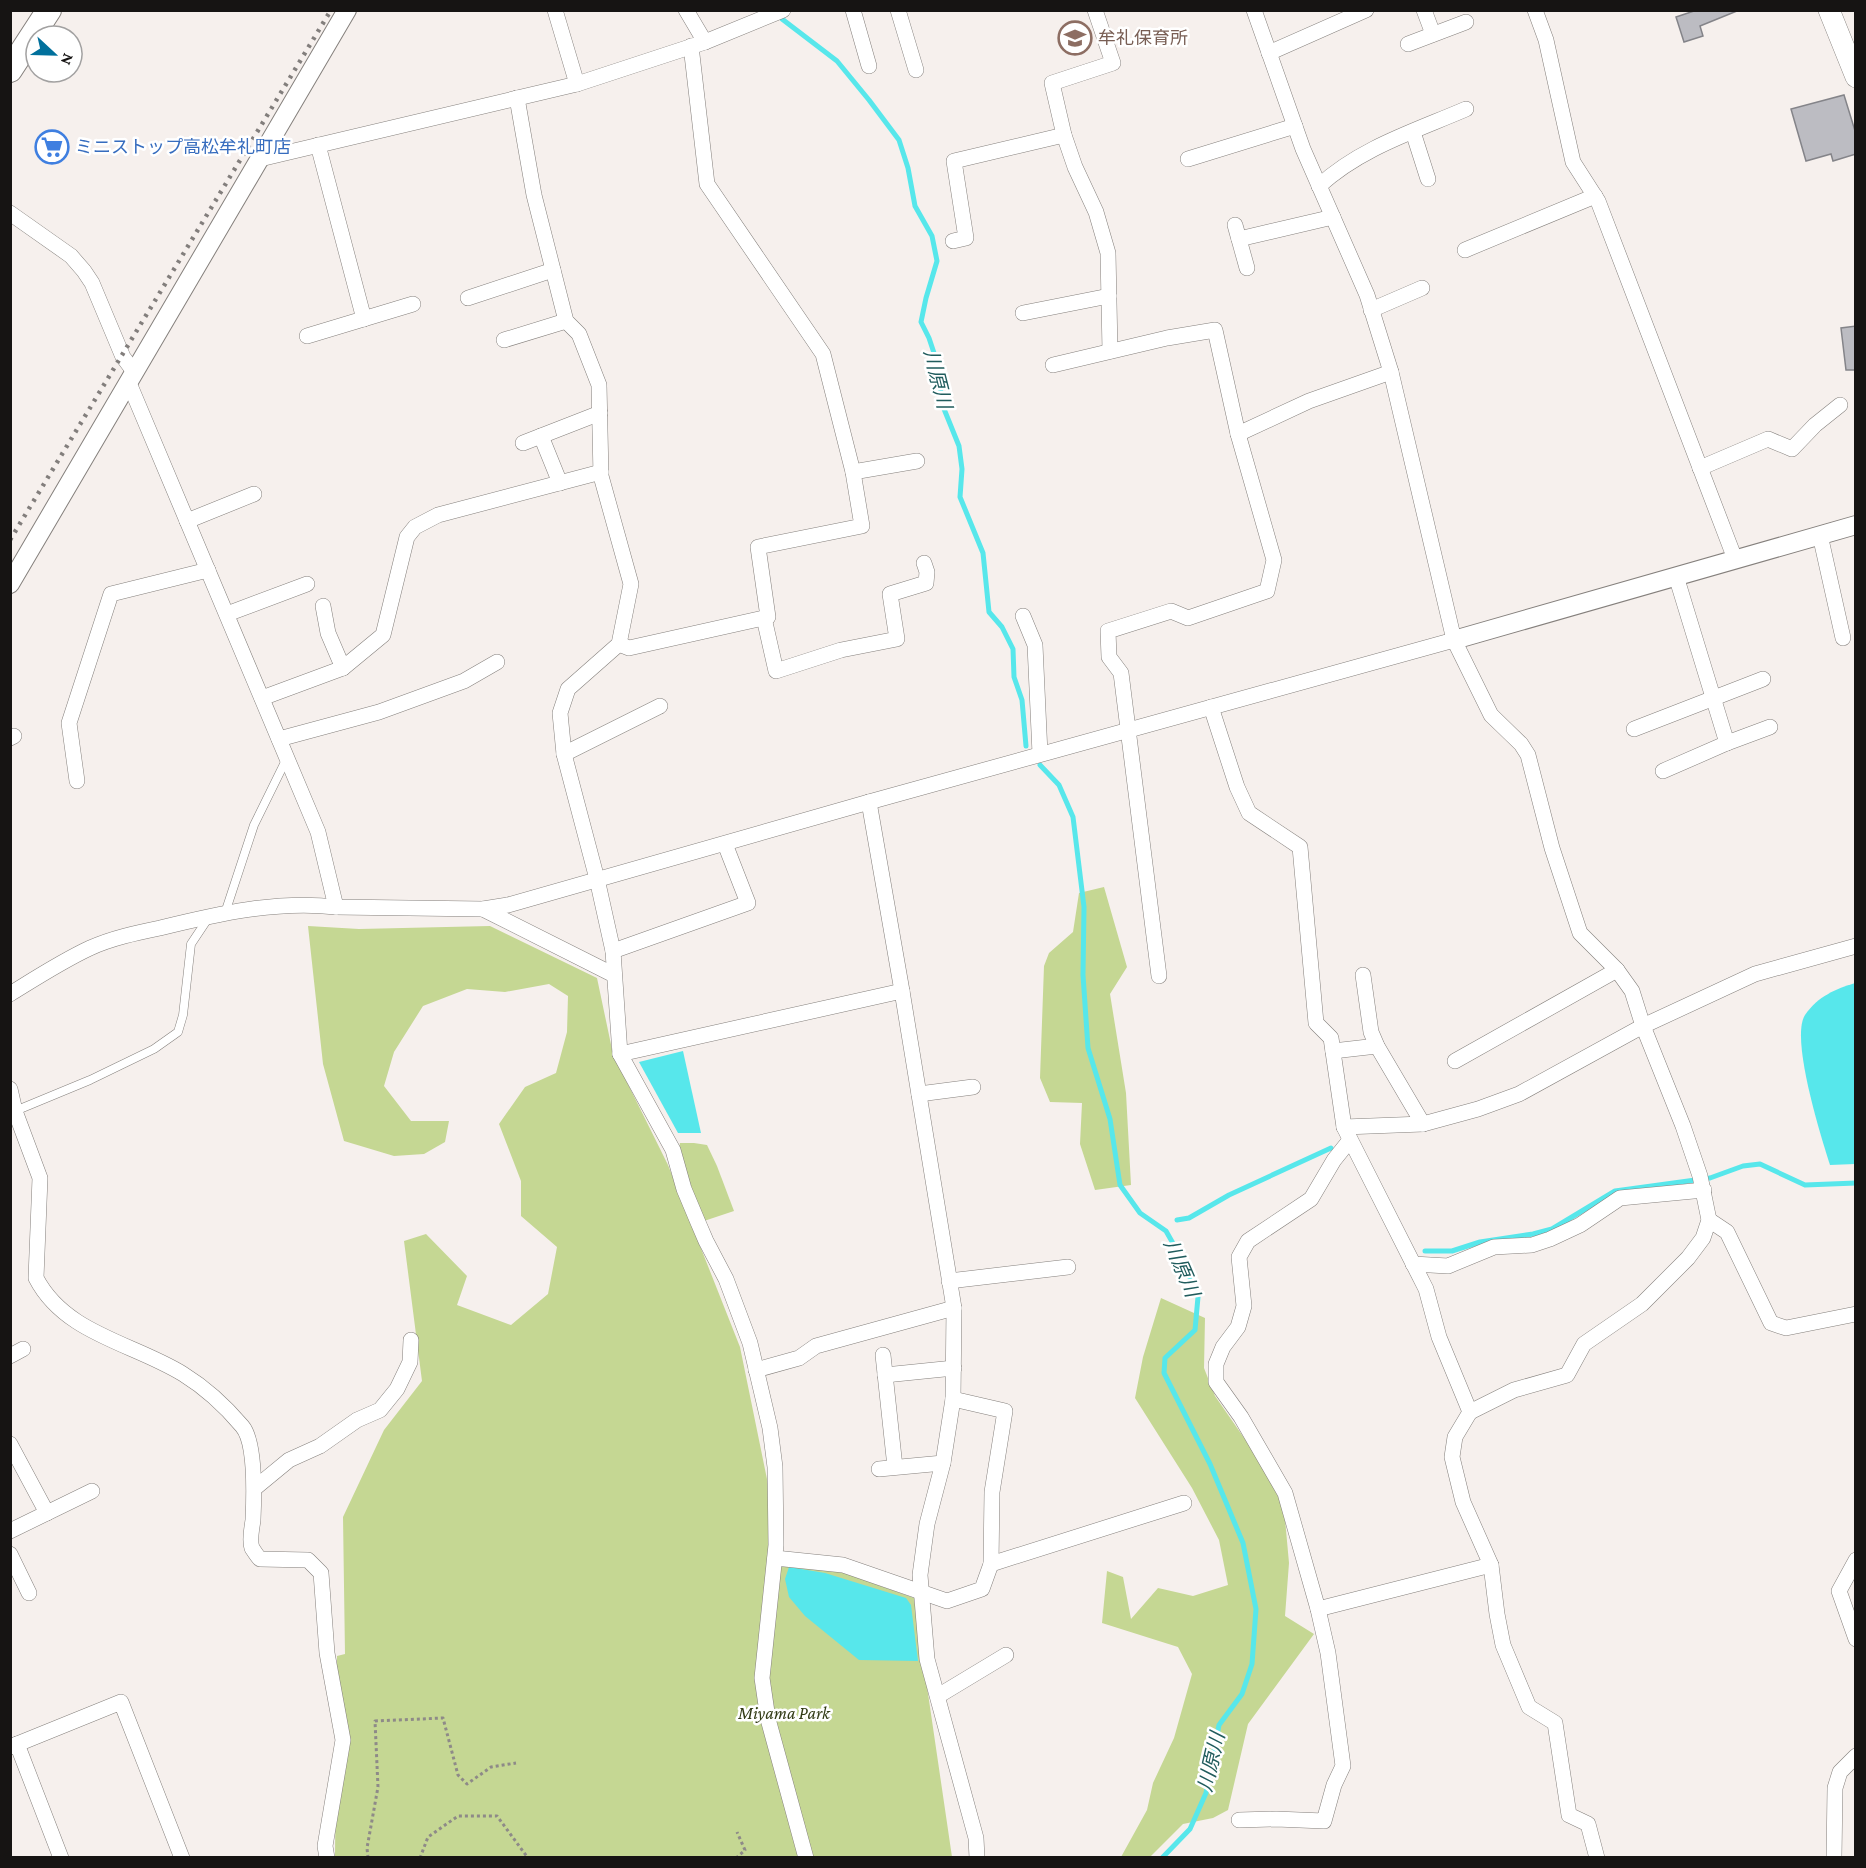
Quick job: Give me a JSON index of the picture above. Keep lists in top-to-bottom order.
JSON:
{
  "water": ["川原川"],
  "parks": ["Miyama Park"],
  "places": {
    "school or university": ["牟礼保育所"],
    "supermarket": ["ミニストップ高松牟礼町店"]
  },
  "north": "right"
}
